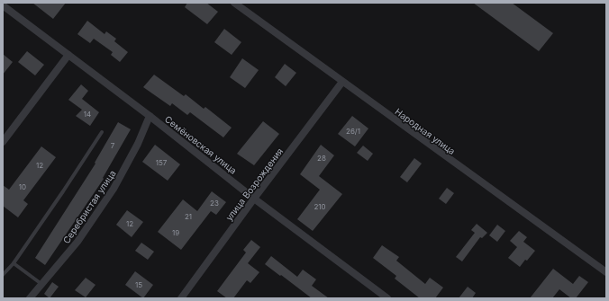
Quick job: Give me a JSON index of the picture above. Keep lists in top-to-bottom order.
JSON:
{
  "streets": {
    "street": [
      "Народная улица",
      "Семёновская улица",
      "улица Возрождения",
      "Серебристая улица"
    ]
  },
  "crossings": [
    ["Народная улица", "улица Возрождения"],
    ["Семёновская улица", "улица Возрождения"],
    ["Семёновская улица", "Серебристая улица"]
  ],
  "house_numbers": [
    "14",
    "26/1",
    "7",
    "28",
    "157",
    "12",
    "10",
    "23",
    "210",
    "21",
    "12",
    "19",
    "15"
  ]
}
